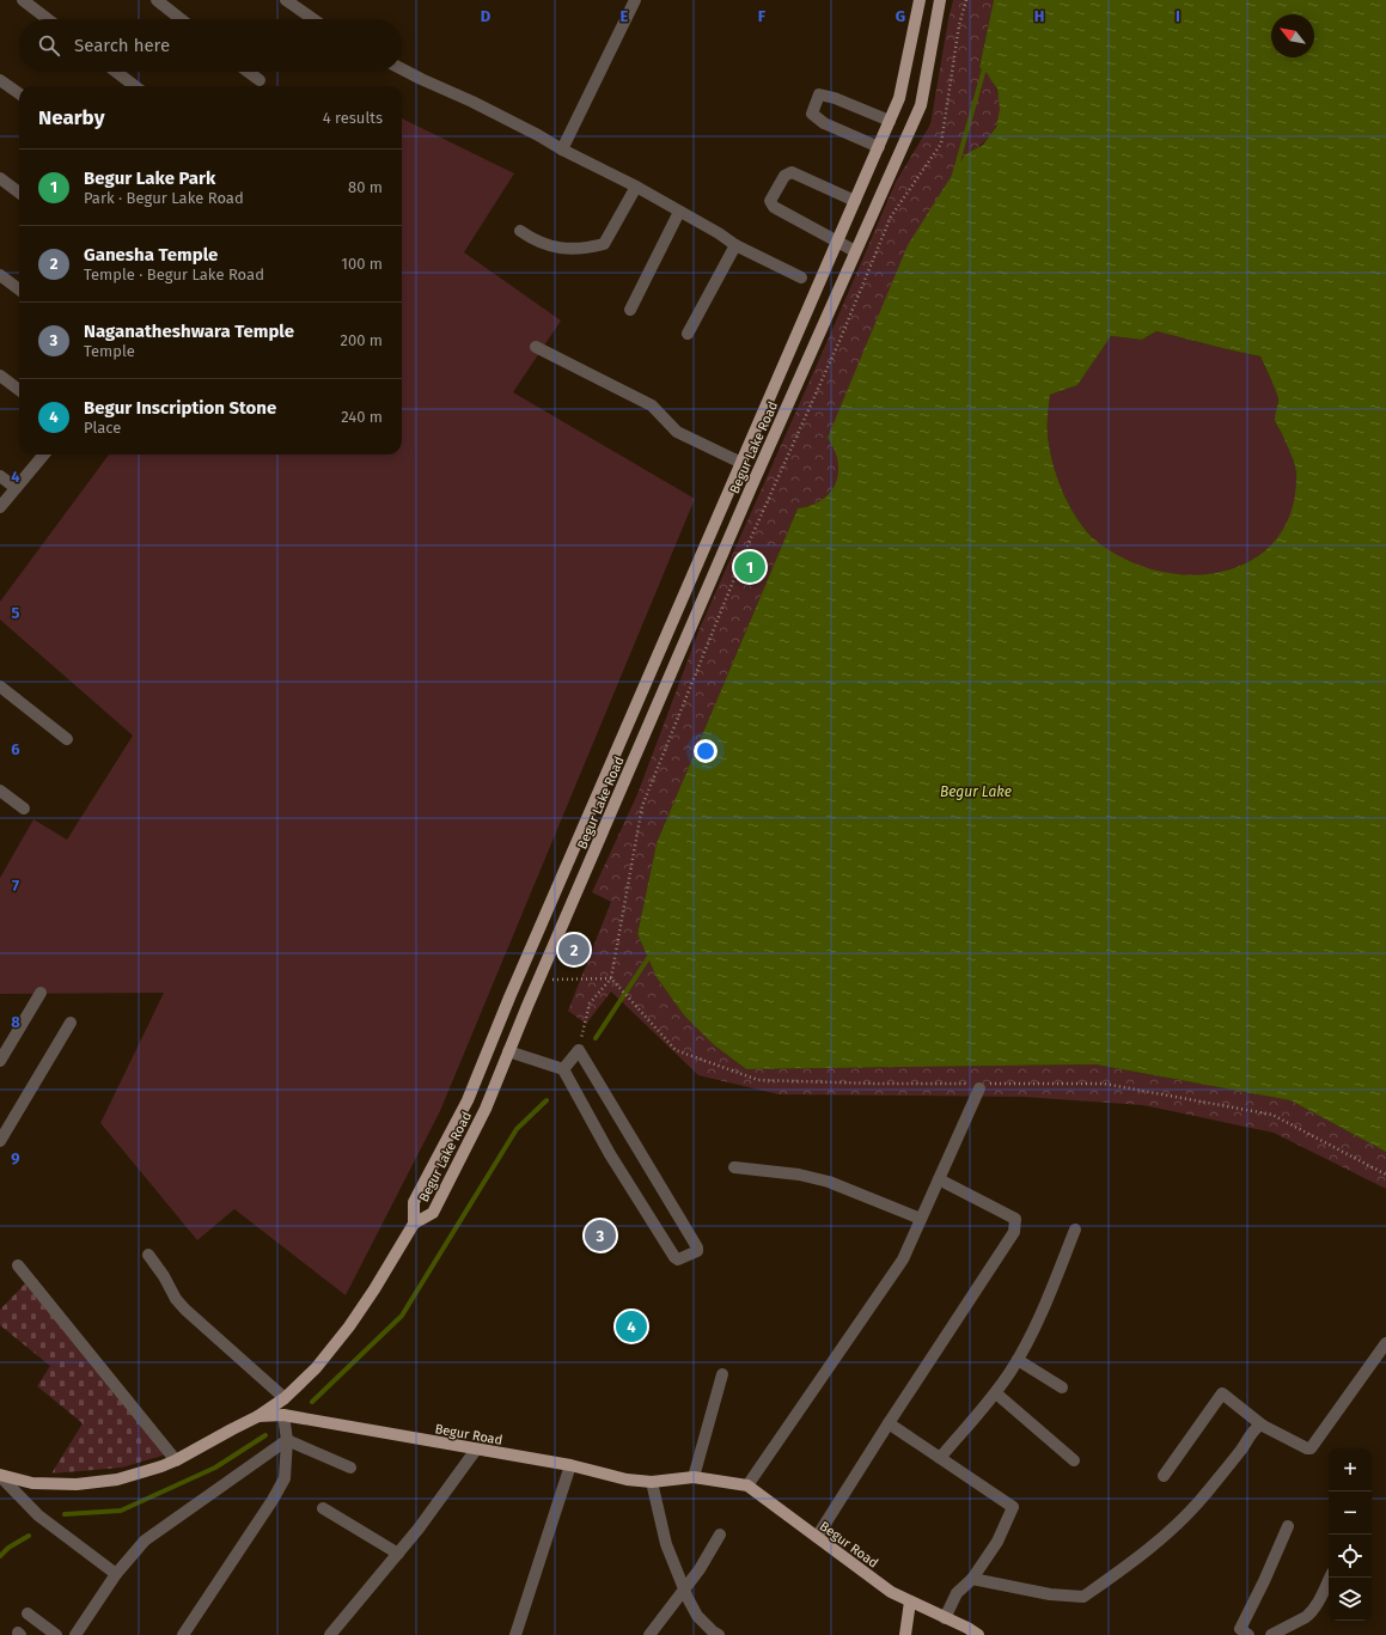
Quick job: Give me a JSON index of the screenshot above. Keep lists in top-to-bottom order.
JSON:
{
  "streets": {
    "main road": ["Begur Lake Road", "Begur Road"]
  },
  "water": ["Begur Lake"],
  "north": "top left",
  "page": {
    "search": "Search here",
    "heading": ["Nearby", "4 results"],
    "list": [
      {
        "mark": "1",
        "name": "Begur Lake Park",
        "note": "Park · Begur Lake Road",
        "value": "80 m"
      },
      {
        "mark": "2",
        "name": "Ganesha Temple",
        "note": "Temple · Begur Lake Road",
        "value": "100 m"
      },
      {
        "mark": "3",
        "name": "Naganatheshwara Temple",
        "note": "Temple",
        "value": "200 m"
      },
      {
        "mark": "4",
        "name": "Begur Inscription Stone",
        "note": "Place",
        "value": "240 m"
      }
    ],
    "pins": [
      "1",
      "2",
      "3",
      "4"
    ],
    "map_buttons": ["+", "−"]
  },
  "grid": {
    "columns": [
      "D",
      "E",
      "F",
      "G",
      "H",
      "I"
    ],
    "rows": [
      "4",
      "5",
      "6",
      "7",
      "8",
      "9"
    ]
  }
}
